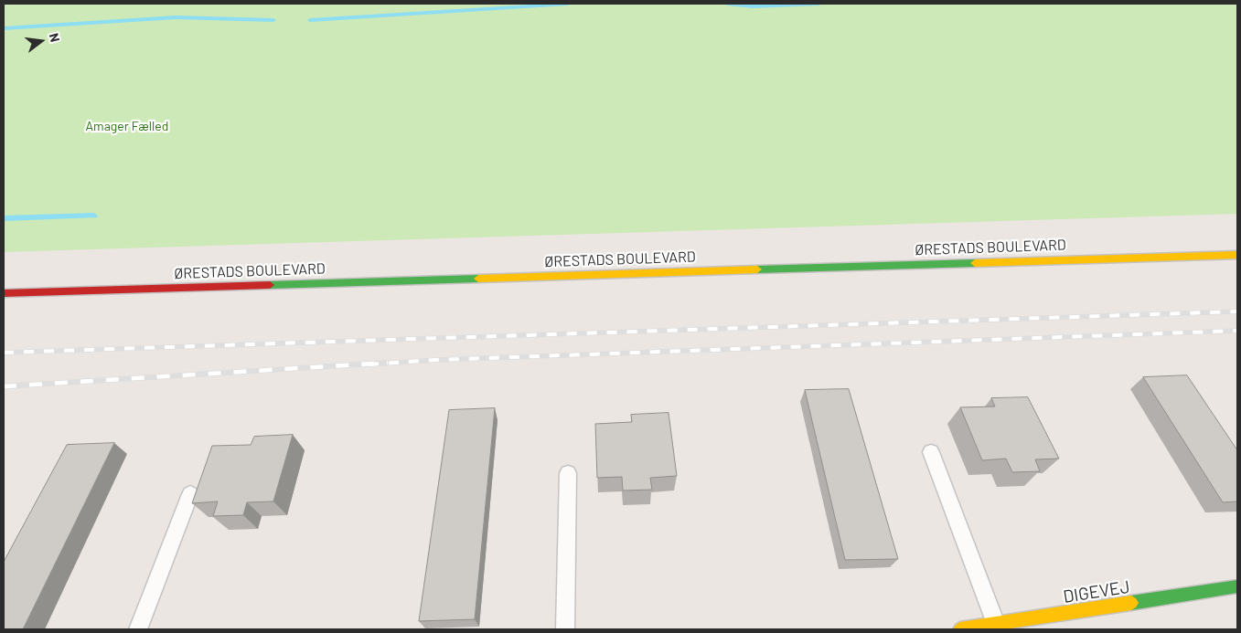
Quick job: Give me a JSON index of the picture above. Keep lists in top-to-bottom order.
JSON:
{
  "streets": {
    "street": ["ØRESTADS BOULEVARD", "DIGEVEJ"]
  },
  "parks": ["Amager Fælled"],
  "north": "right"
}
